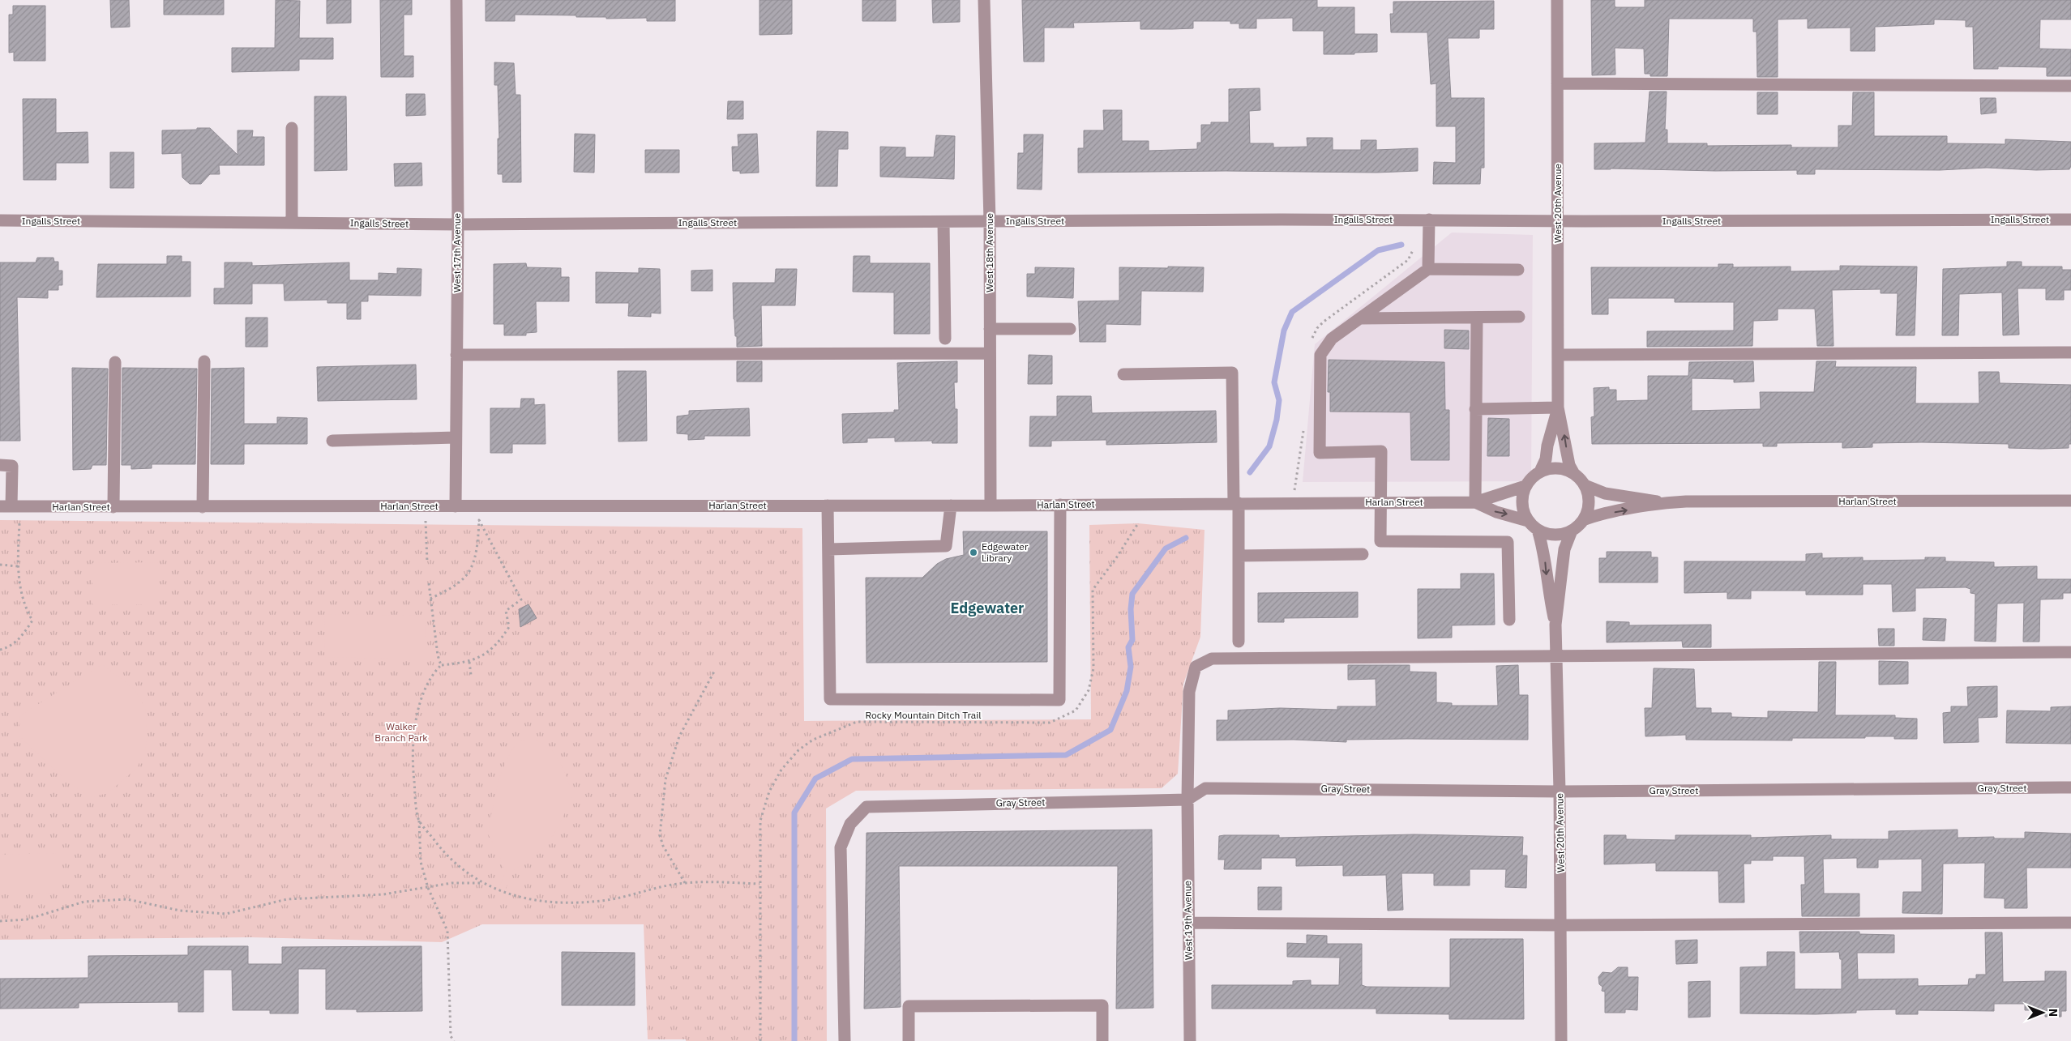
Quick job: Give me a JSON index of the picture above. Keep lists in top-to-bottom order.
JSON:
{
  "streets": {
    "street": [
      "West 20th Avenue",
      "Ingalls Street",
      "West 17th Avenue",
      "West 18th Avenue",
      "Harlan Street",
      "Gray Street",
      "West 19th Avenue"
    ],
    "path": ["Rocky Mountain Ditch Trail"]
  },
  "crossings": [
    ["West 20th Avenue", "Ingalls Street"],
    ["West 20th Avenue", "Harlan Street"],
    ["West 20th Avenue", "Gray Street"],
    ["West 20th Avenue", "West 19th Avenue"],
    ["Ingalls Street", "West 17th Avenue"],
    ["Ingalls Street", "West 18th Avenue"],
    ["West 17th Avenue", "Harlan Street"],
    ["West 18th Avenue", "Harlan Street"],
    ["Gray Street", "West 19th Avenue"]
  ],
  "districts": ["Edgewater"],
  "parks": ["Walker Branch Park"],
  "places": ["Edgewater Library"],
  "north": "right"
}
